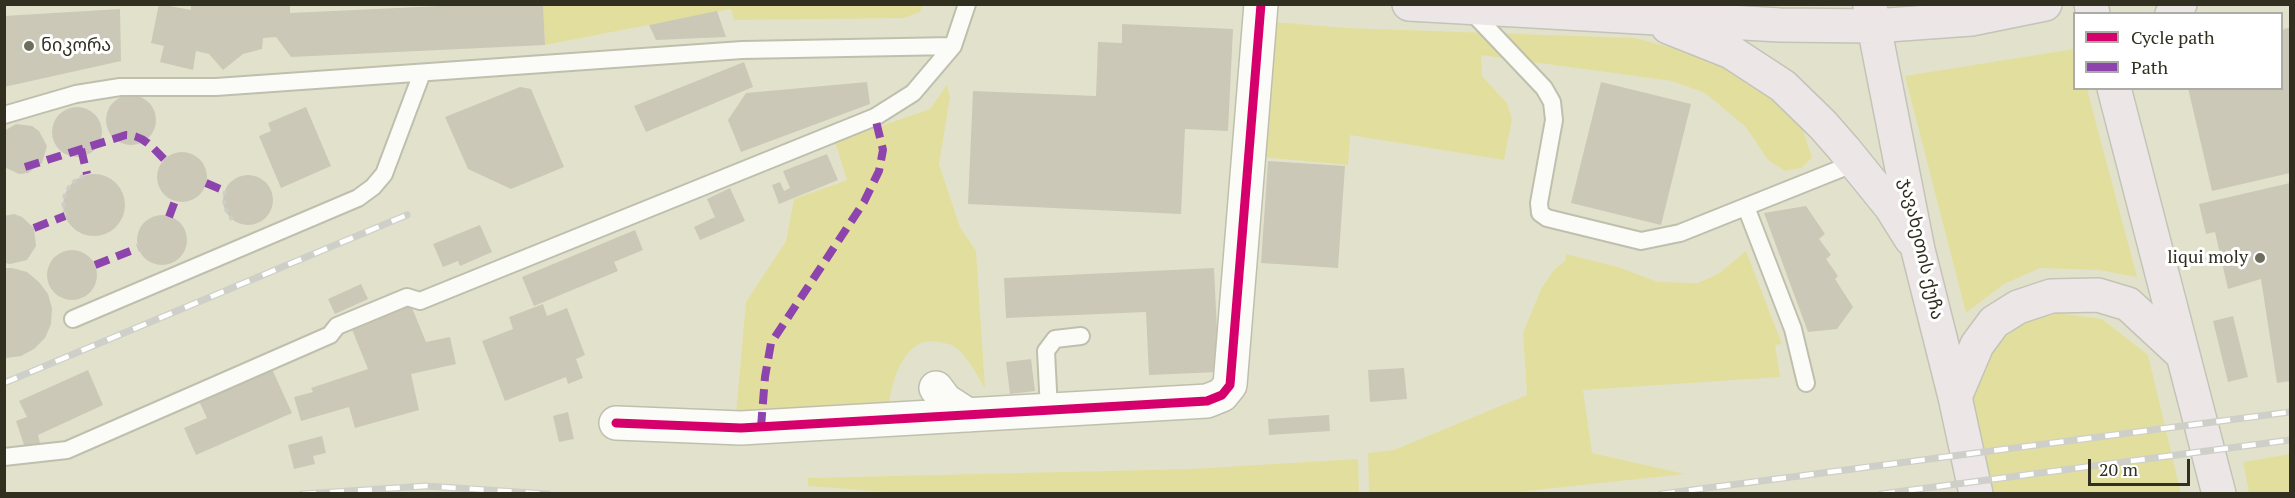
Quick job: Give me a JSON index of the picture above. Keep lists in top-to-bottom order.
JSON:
{
  "streets": {
    "main road": ["ჯავახეთის ქუჩა"]
  },
  "places": ["ნიკორა", "liqui moly"],
  "legend": ["Cycle path", "Path"],
  "scale_bar": "20 m"
}
